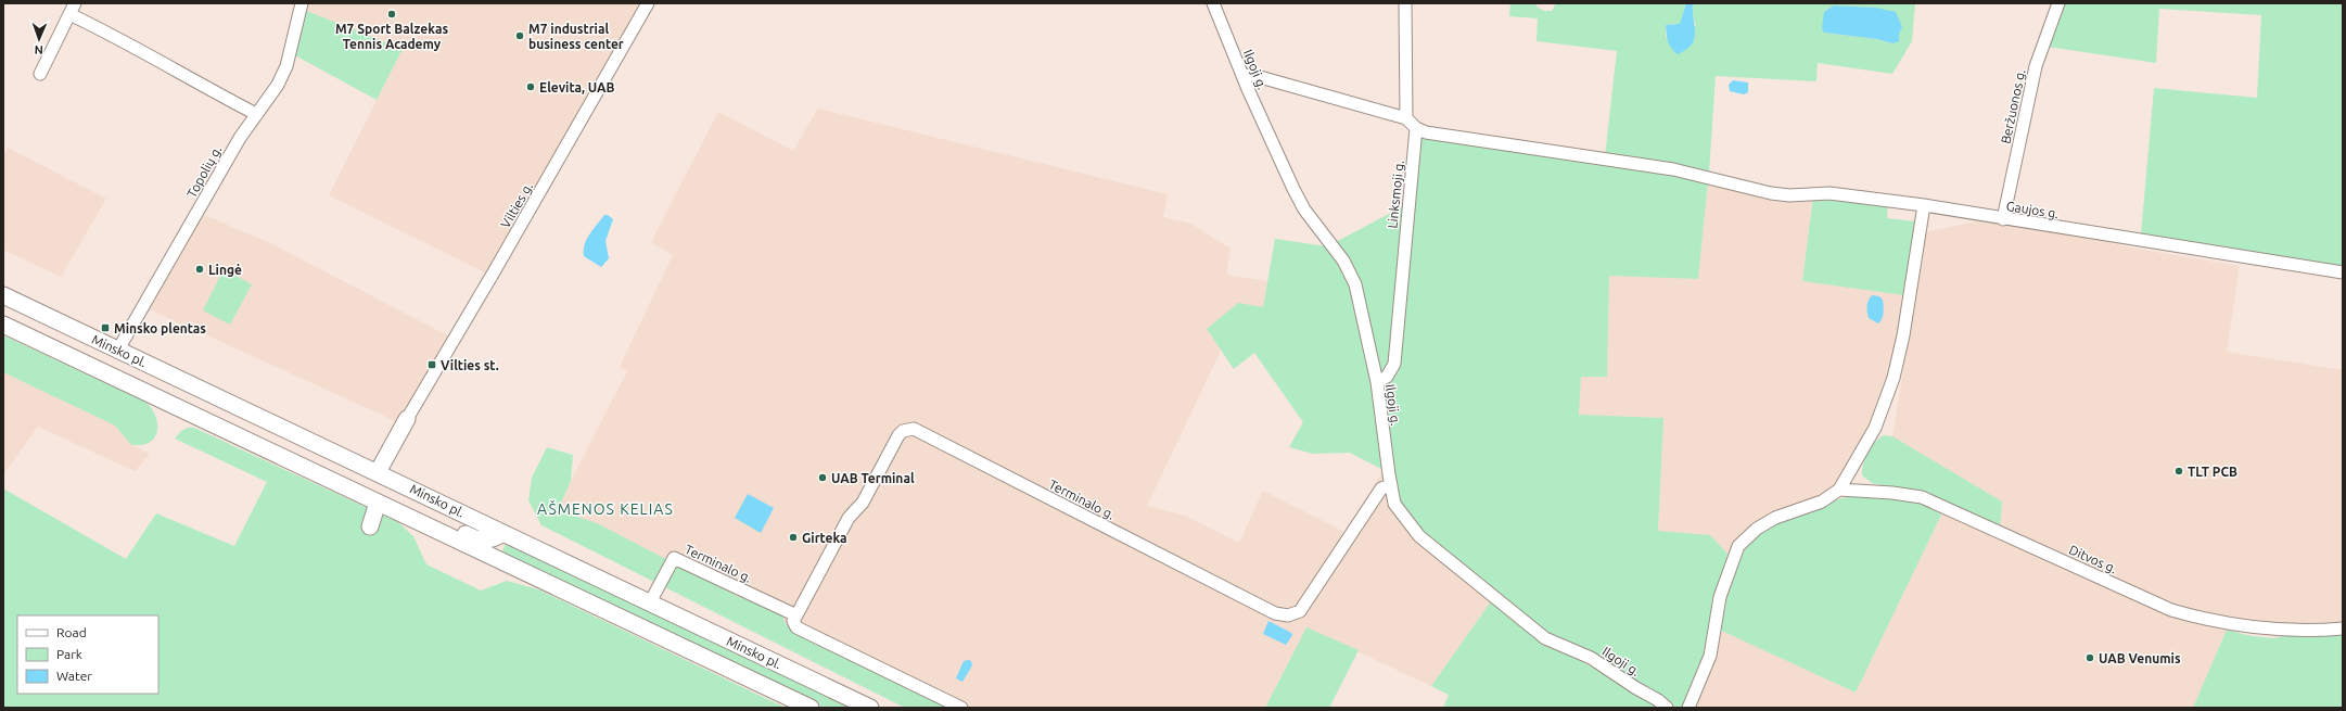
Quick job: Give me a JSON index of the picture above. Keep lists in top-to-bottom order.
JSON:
{
  "streets": {
    "highway": ["Minsko pl."],
    "street": [
      "Ilgoji g.",
      "Beržuonos g.",
      "Topolių g.",
      "Linksmoji g.",
      "Vilties g.",
      "Gaujos g.",
      "Terminalo g.",
      "Ditvos g."
    ]
  },
  "crossings": [
    ["Ilgoji g.", "Linksmoji g."],
    ["Ilgoji g.", "Terminalo g."],
    ["Beržuonos g.", "Gaujos g."],
    ["Topolių g.", "Minsko pl."],
    ["Linksmoji g.", "Gaujos g."],
    ["Minsko pl.", "Terminalo g."]
  ],
  "districts": ["AŠMENOS KELIAS"],
  "places": {
    "other": [
      "M7 Sport Balzekas Tennis Academy",
      "M7 industrial business center",
      "Elevita, UAB",
      "Lingė",
      "TLT PCB",
      "UAB Terminal",
      "Girteka",
      "UAB Venumis"
    ],
    "transit": ["Minsko plentas", "Vilties st."]
  },
  "legend": ["Road", "Park", "Water"],
  "north": "bottom"
}
